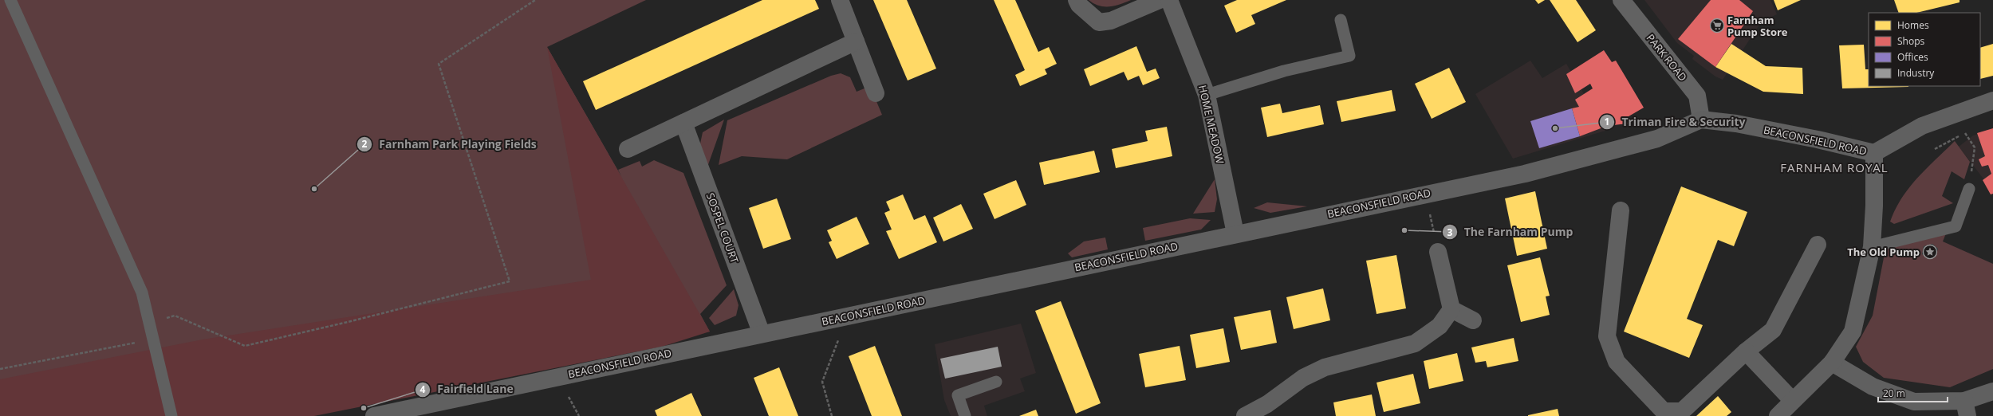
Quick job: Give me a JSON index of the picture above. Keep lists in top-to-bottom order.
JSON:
{
  "streets": {
    "main road": ["PARK ROAD"],
    "street": ["HOME MEADOW", "BEACONSFIELD ROAD", "SOSPEL COURT"]
  },
  "crossings": [
    ["PARK ROAD", "BEACONSFIELD ROAD"],
    ["HOME MEADOW", "BEACONSFIELD ROAD"],
    ["BEACONSFIELD ROAD", "SOSPEL COURT"]
  ],
  "districts": ["FARNHAM ROYAL"],
  "places": {
    "supermarket": ["Farnham Pump Store"],
    "other": [
      "Triman Fire & Security",
      "Farnham Park Playing Fields",
      "The Farnham Pump",
      "Fairfield Lane"
    ],
    "place": ["The Old Pump"]
  },
  "legend": [
    "Homes",
    "Shops",
    "Offices",
    "Industry"
  ],
  "scale_bar": "20 m"
}
